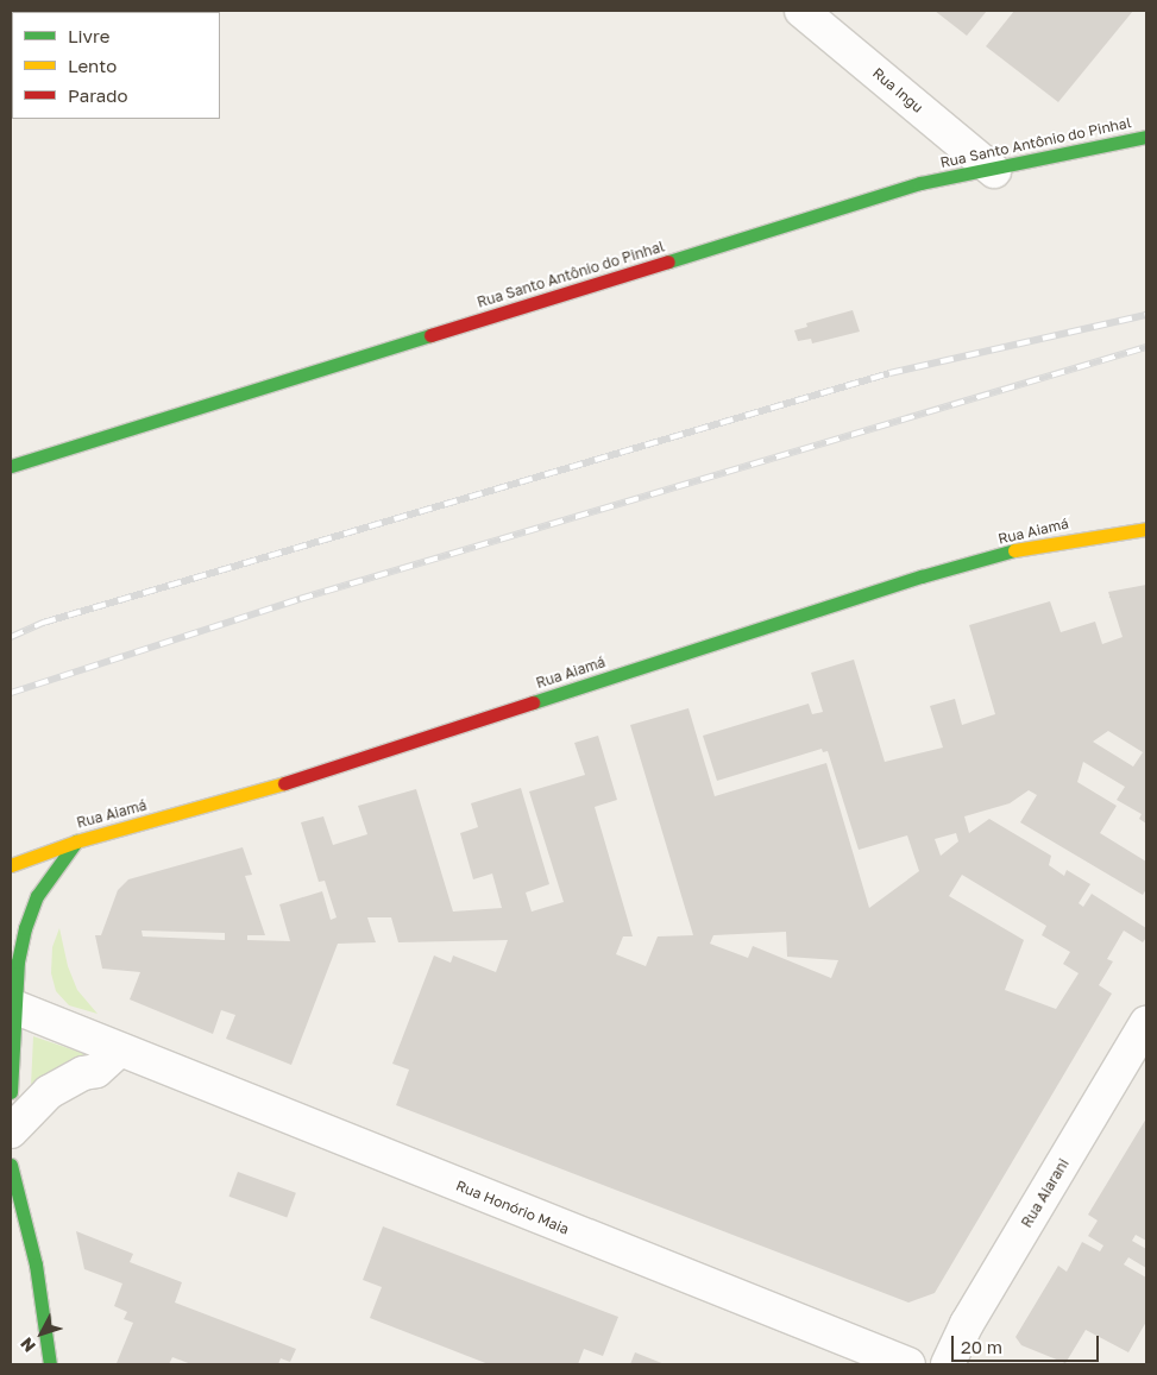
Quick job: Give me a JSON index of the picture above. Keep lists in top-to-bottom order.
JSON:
{
  "streets": {
    "main road": ["Rua Santo Antônio do Pinhal", "Rua Aiamá"],
    "street": ["Rua Ingu", "Rua Aiarani", "Rua Honório Maia"]
  },
  "crossings": [
    ["Rua Ingu", "Rua Santo Antônio do Pinhal"]
  ],
  "legend": ["Livre", "Lento", "Parado"],
  "scale_bar": "20 m",
  "north": "bottom left"
}
